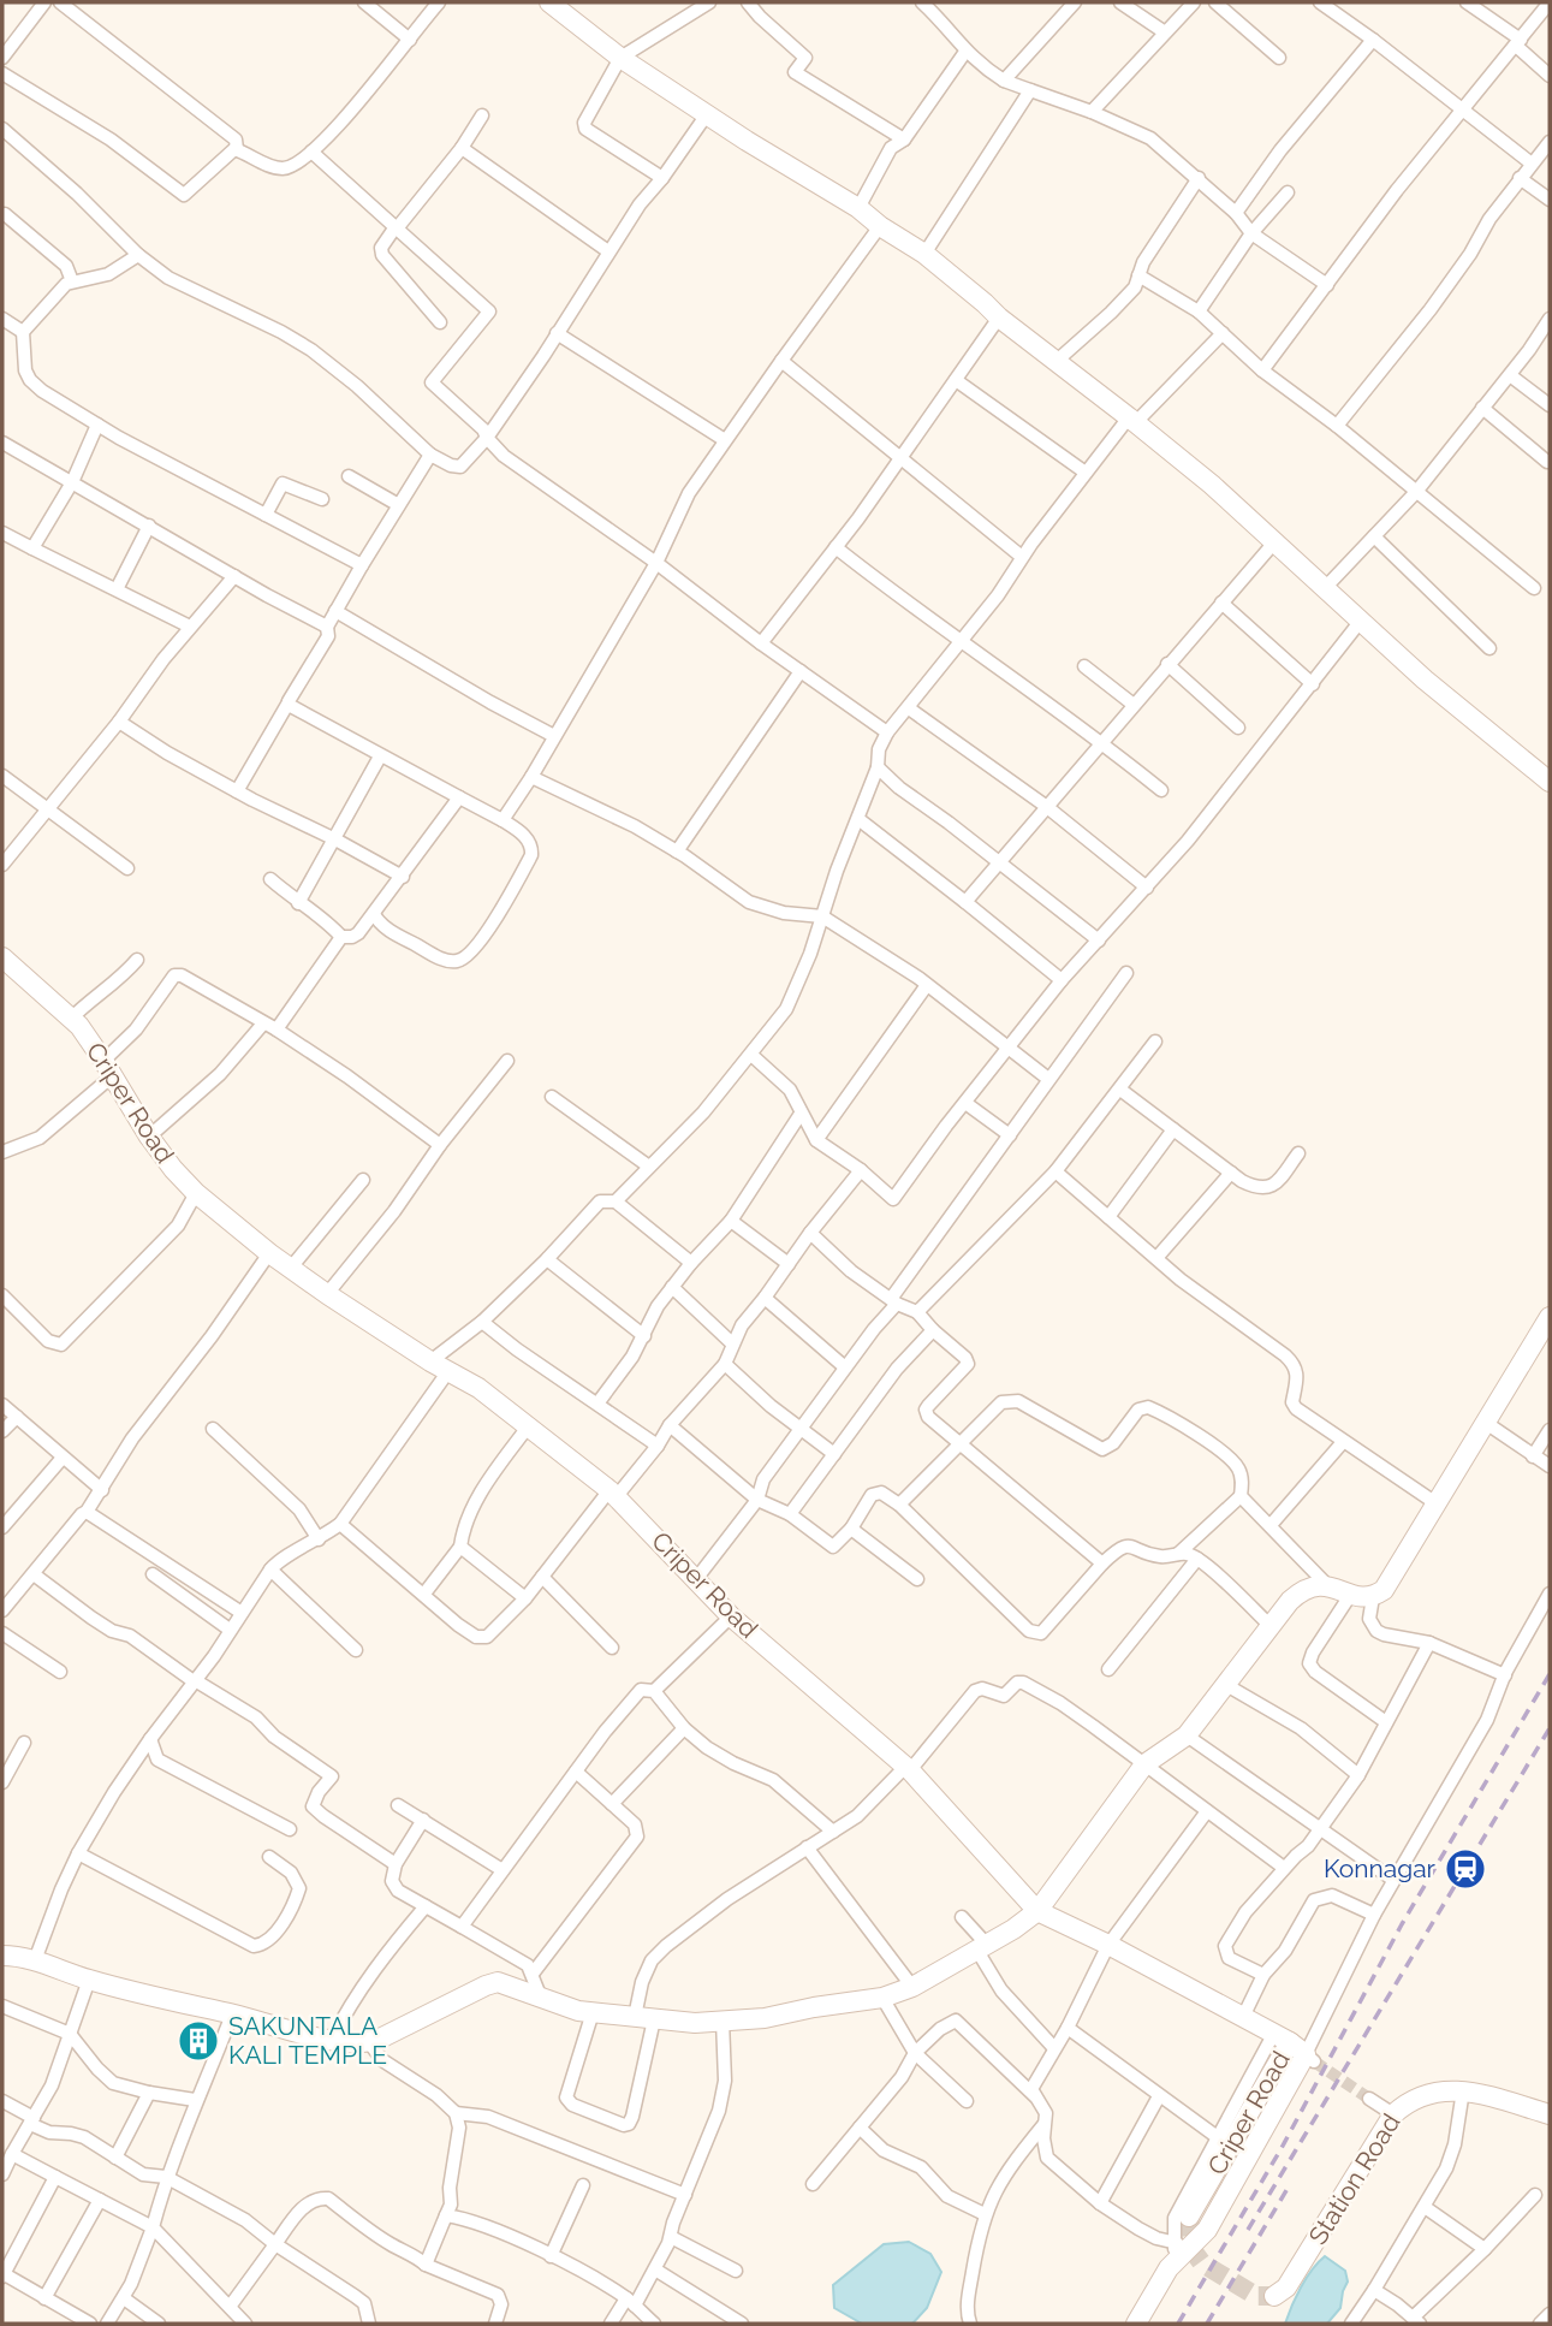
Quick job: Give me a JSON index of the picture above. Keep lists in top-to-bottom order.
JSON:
{
  "streets": {
    "street": ["Criper Road", "Station Road"]
  },
  "places": {
    "station": ["Konnagar"],
    "building": ["SAKUNTALA KALI TEMPLE"]
  }
}
